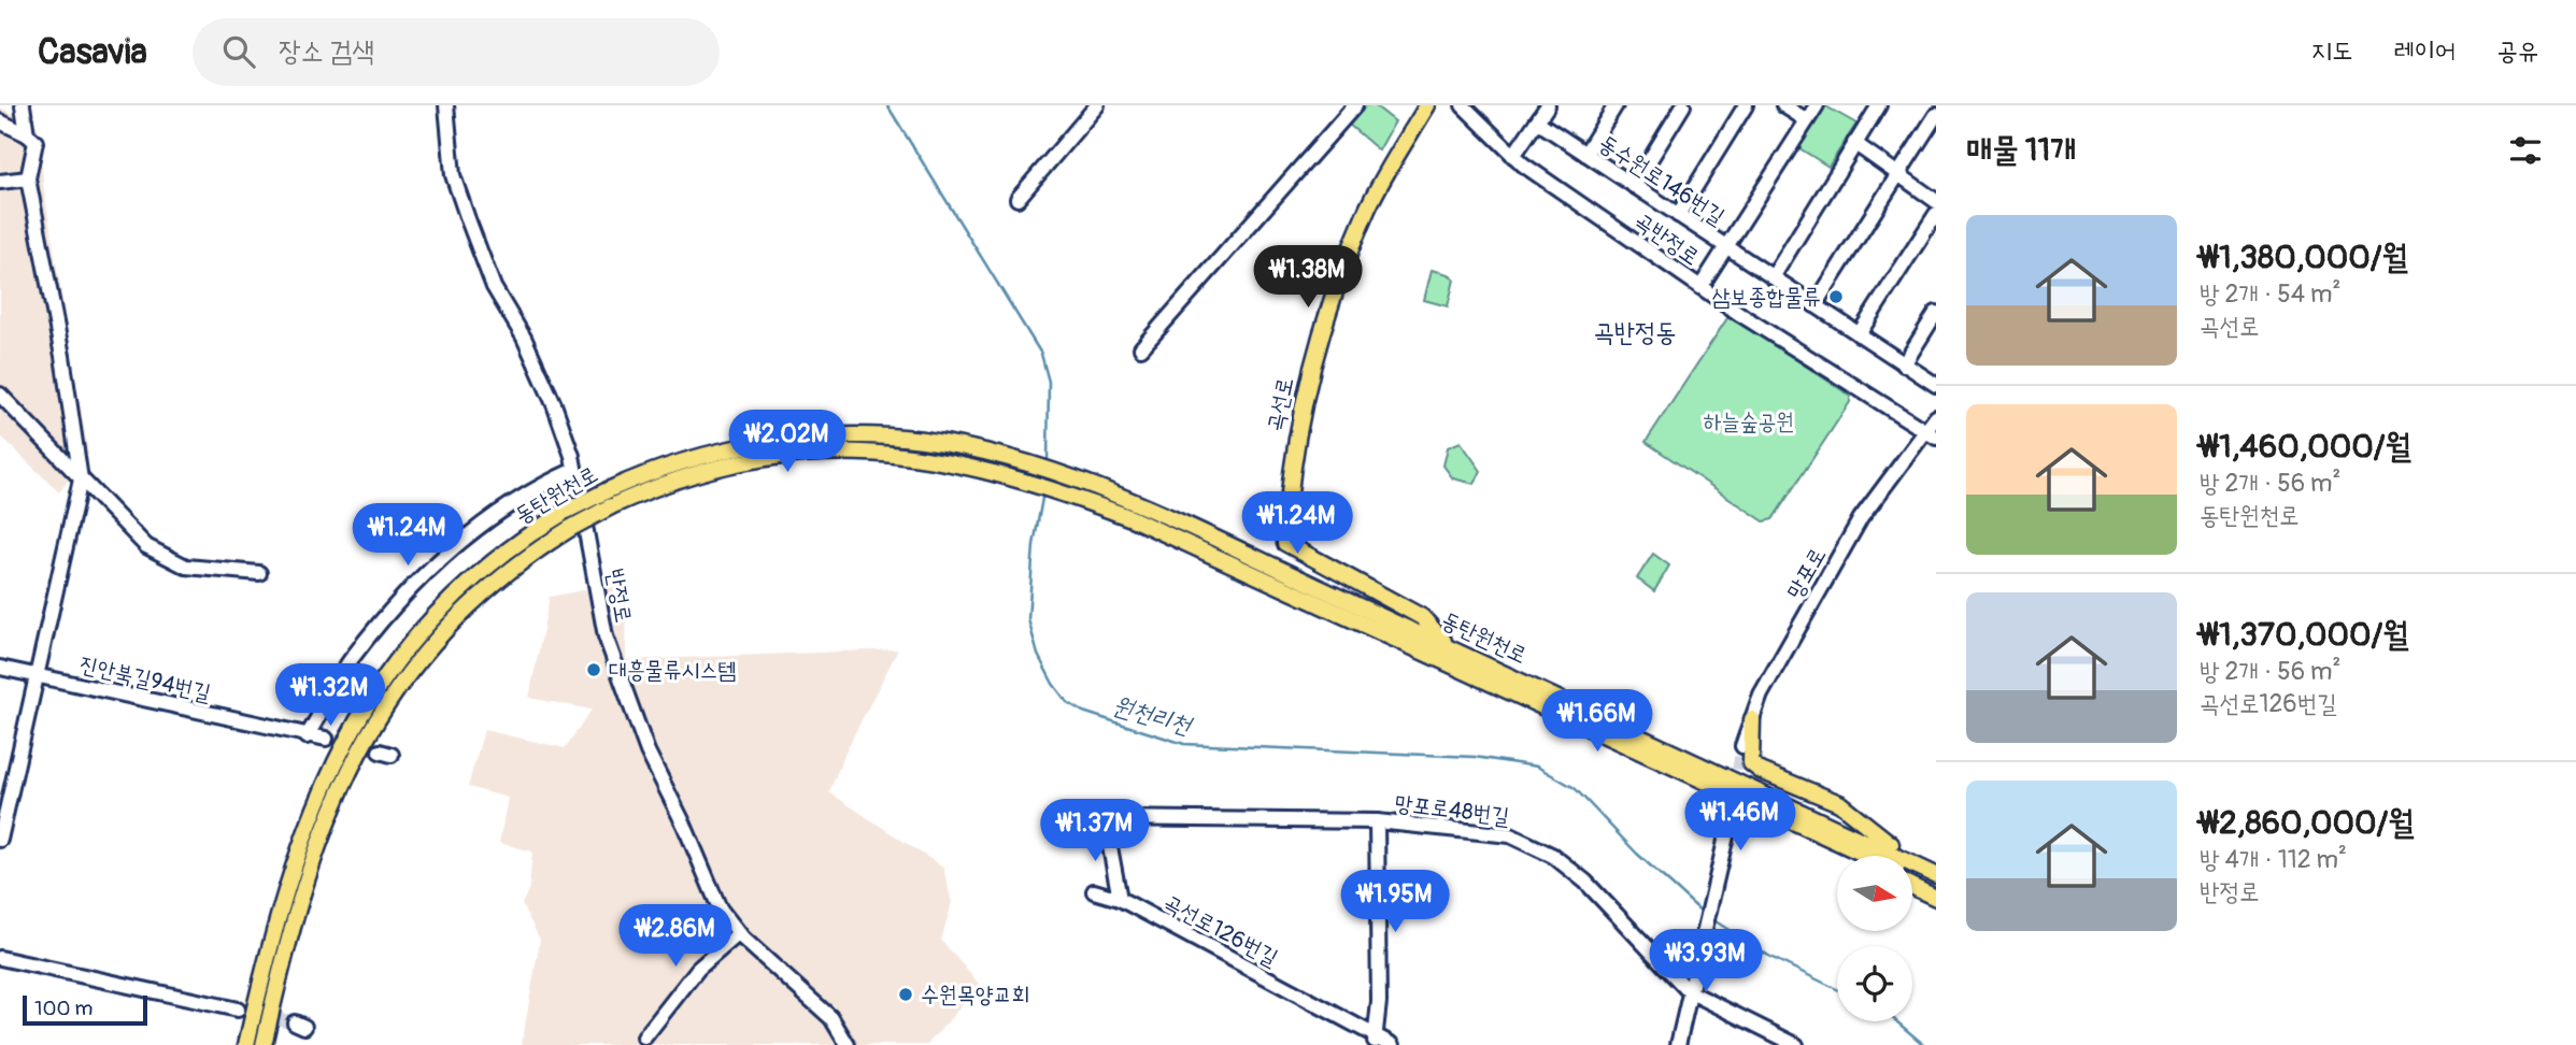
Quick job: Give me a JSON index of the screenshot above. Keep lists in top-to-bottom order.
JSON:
{
  "streets": {
    "main road": ["곡선로", "동탄원천로"],
    "street": [
      "동수원로146번길",
      "곡반정로",
      "망포로",
      "반정로",
      "진안북길94번길",
      "망포로48번길",
      "곡선로126번길"
    ]
  },
  "crossings": [
    ["동수원로146번길", "곡반정로"],
    ["곡반정로", "망포로"],
    ["곡선로", "동탄원천로"]
  ],
  "districts": ["곡반정동"],
  "water": ["원천리천"],
  "parks": ["하늘숲공원"],
  "places": ["삼보종합물류", "대흥물류시스템", "수원목양교회"],
  "scale_bar": "100 m",
  "north": "right",
  "page": {
    "header": "Casavia",
    "search": "장소 검색",
    "nav": ["지도", "레이어", "공유"],
    "heading": "매물 11개",
    "list": [
      {
        "name": "₩1,380,000/월",
        "note": "방 2개 · 54 m² · 곡선로"
      },
      {
        "name": "₩1,460,000/월",
        "note": "방 2개 · 56 m² · 동탄원천로"
      },
      {
        "name": "₩1,370,000/월",
        "note": "방 2개 · 56 m² · 곡선로126번길"
      },
      {
        "name": "₩2,860,000/월",
        "note": "방 4개 · 112 m² · 반정로"
      }
    ],
    "price": [
      "₩1.38M",
      "₩2.02M",
      "₩1.24M",
      "₩1.24M",
      "₩1.32M",
      "₩1.66M",
      "₩1.46M",
      "₩1.37M",
      "₩1.95M",
      "₩2.86M",
      "₩3.93M"
    ],
    "scale": "100 m"
  }
}
